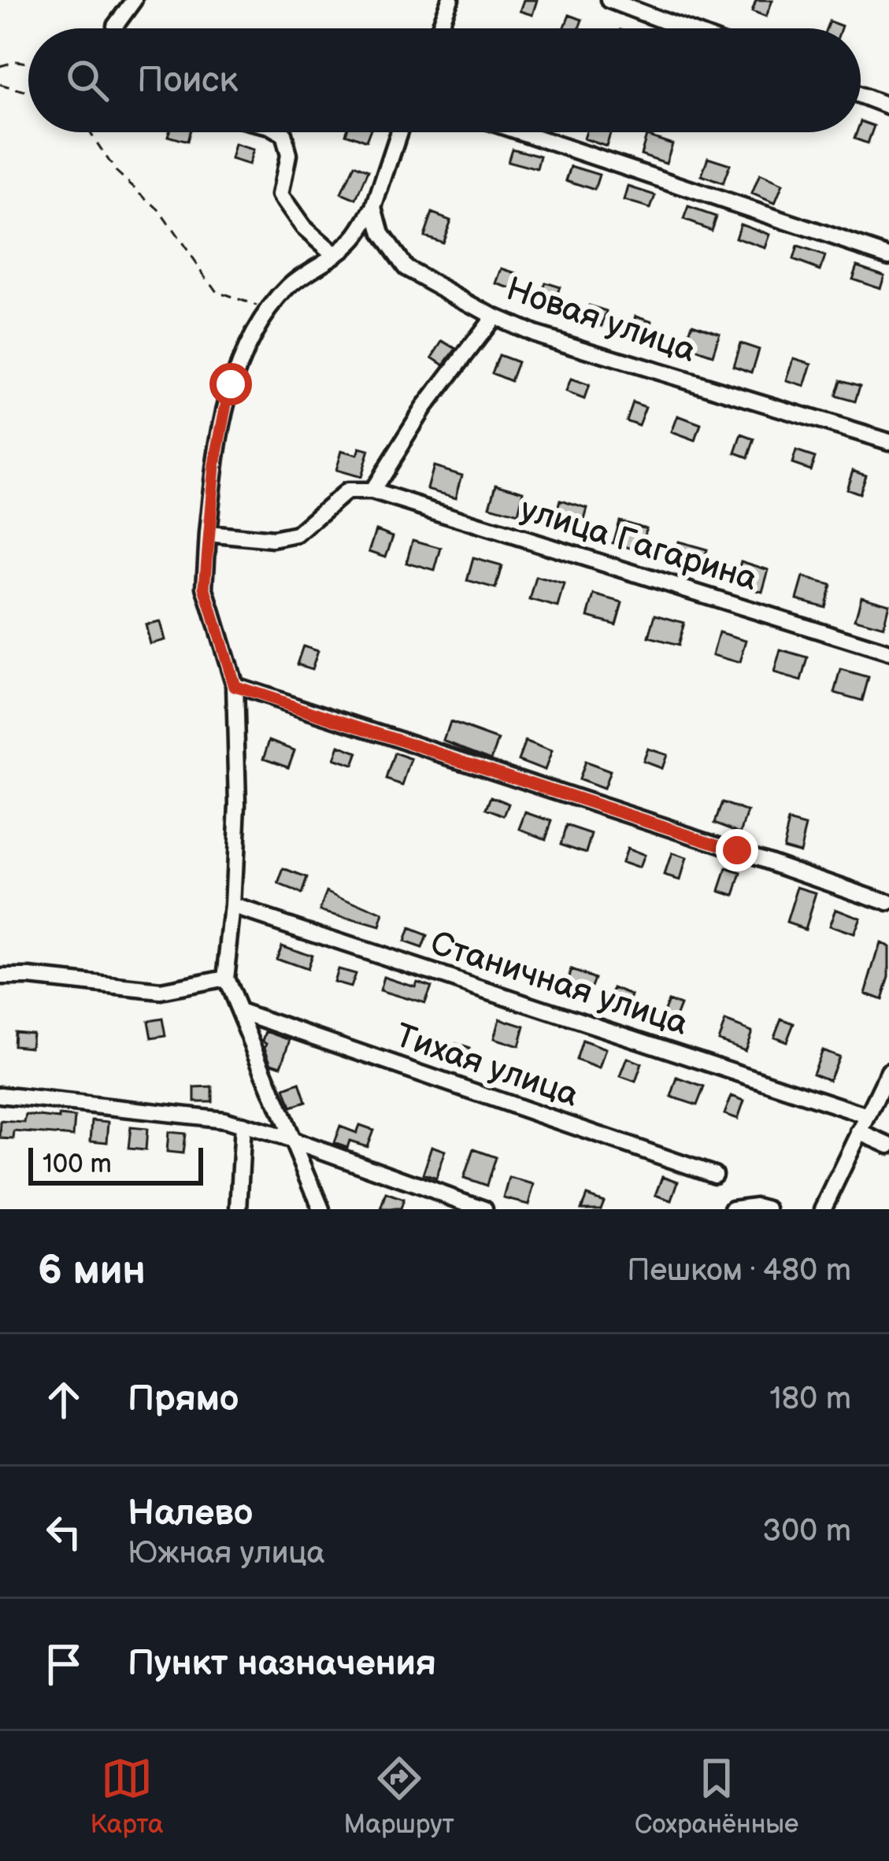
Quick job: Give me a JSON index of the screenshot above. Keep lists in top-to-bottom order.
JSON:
{
  "streets": {
    "street": [
      "Новая улица",
      "улица Гагарина",
      "Станичная улица",
      "Тихая улица"
    ]
  },
  "scale_bar": "100 m",
  "page": {
    "search": "Поиск",
    "scale": "100 m",
    "heading": ["6 мин", "Пешком · 480 m"],
    "list": [
      ["Прямо", "180 m"],
      ["Налево", "Южная улица", "300 m"],
      "Пункт назначения"
    ],
    "nav": ["Карта", "Маршрут", "Сохранённые"]
  }
}
